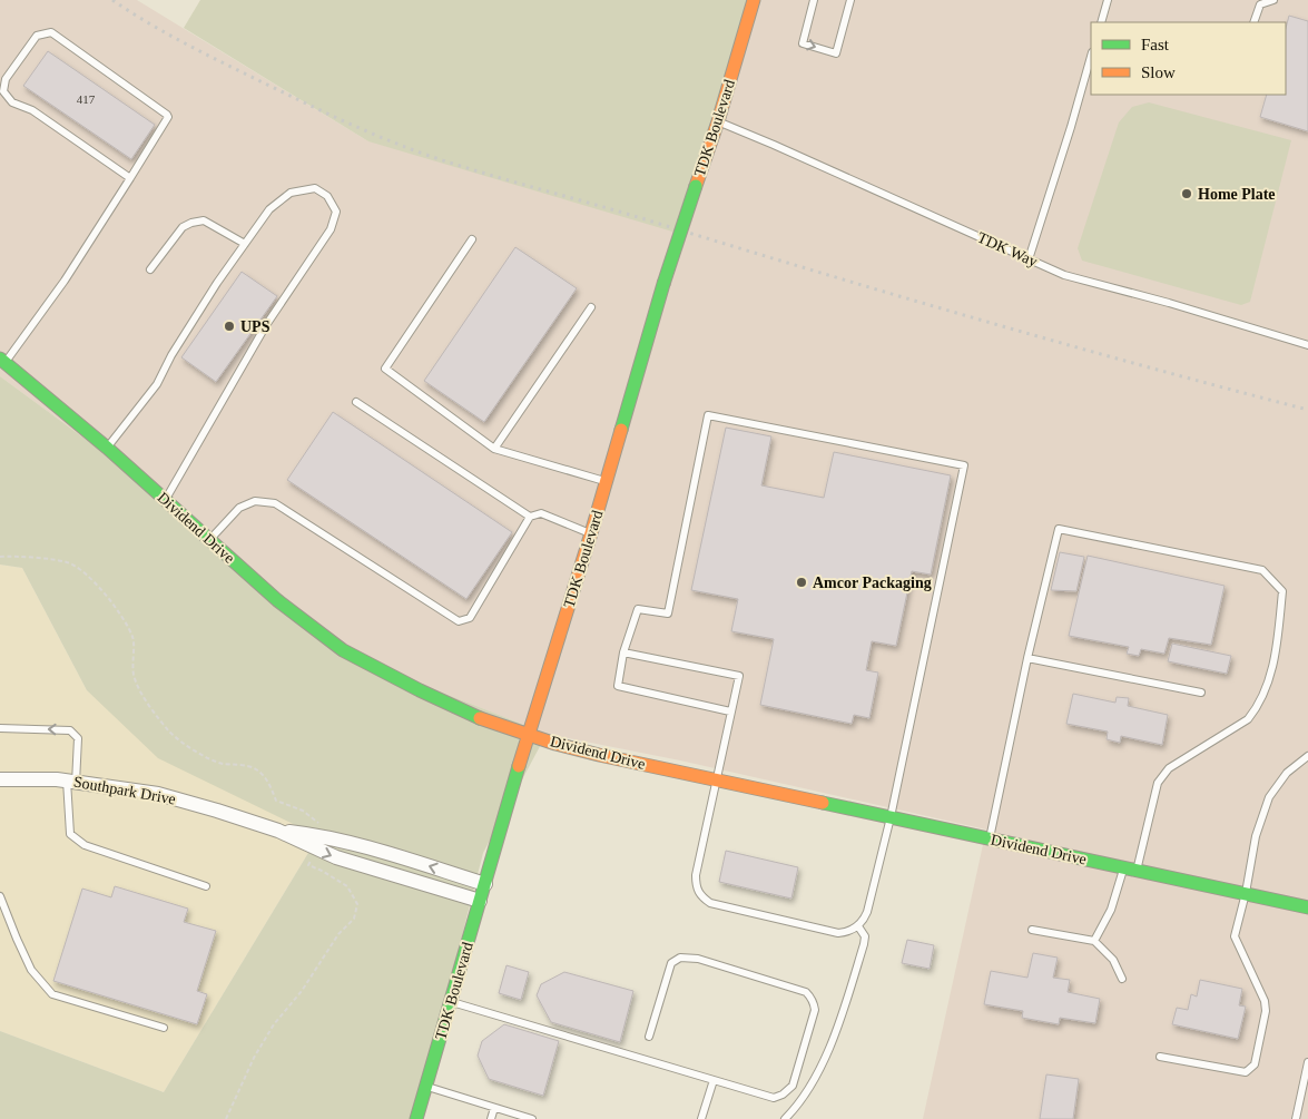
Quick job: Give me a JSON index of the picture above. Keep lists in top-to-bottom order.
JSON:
{
  "streets": {
    "street": ["TDK Boulevard", "Dividend Drive", "Southpark Drive"],
    "lane": ["TDK Way"]
  },
  "crossings": [
    ["TDK Boulevard", "TDK Way"],
    ["TDK Boulevard", "Dividend Drive"],
    ["TDK Boulevard", "Southpark Drive"]
  ],
  "places": ["Home Plate", "UPS", "Amcor Packaging"],
  "house_numbers": ["417"],
  "legend": ["Fast", "Slow"]
}
